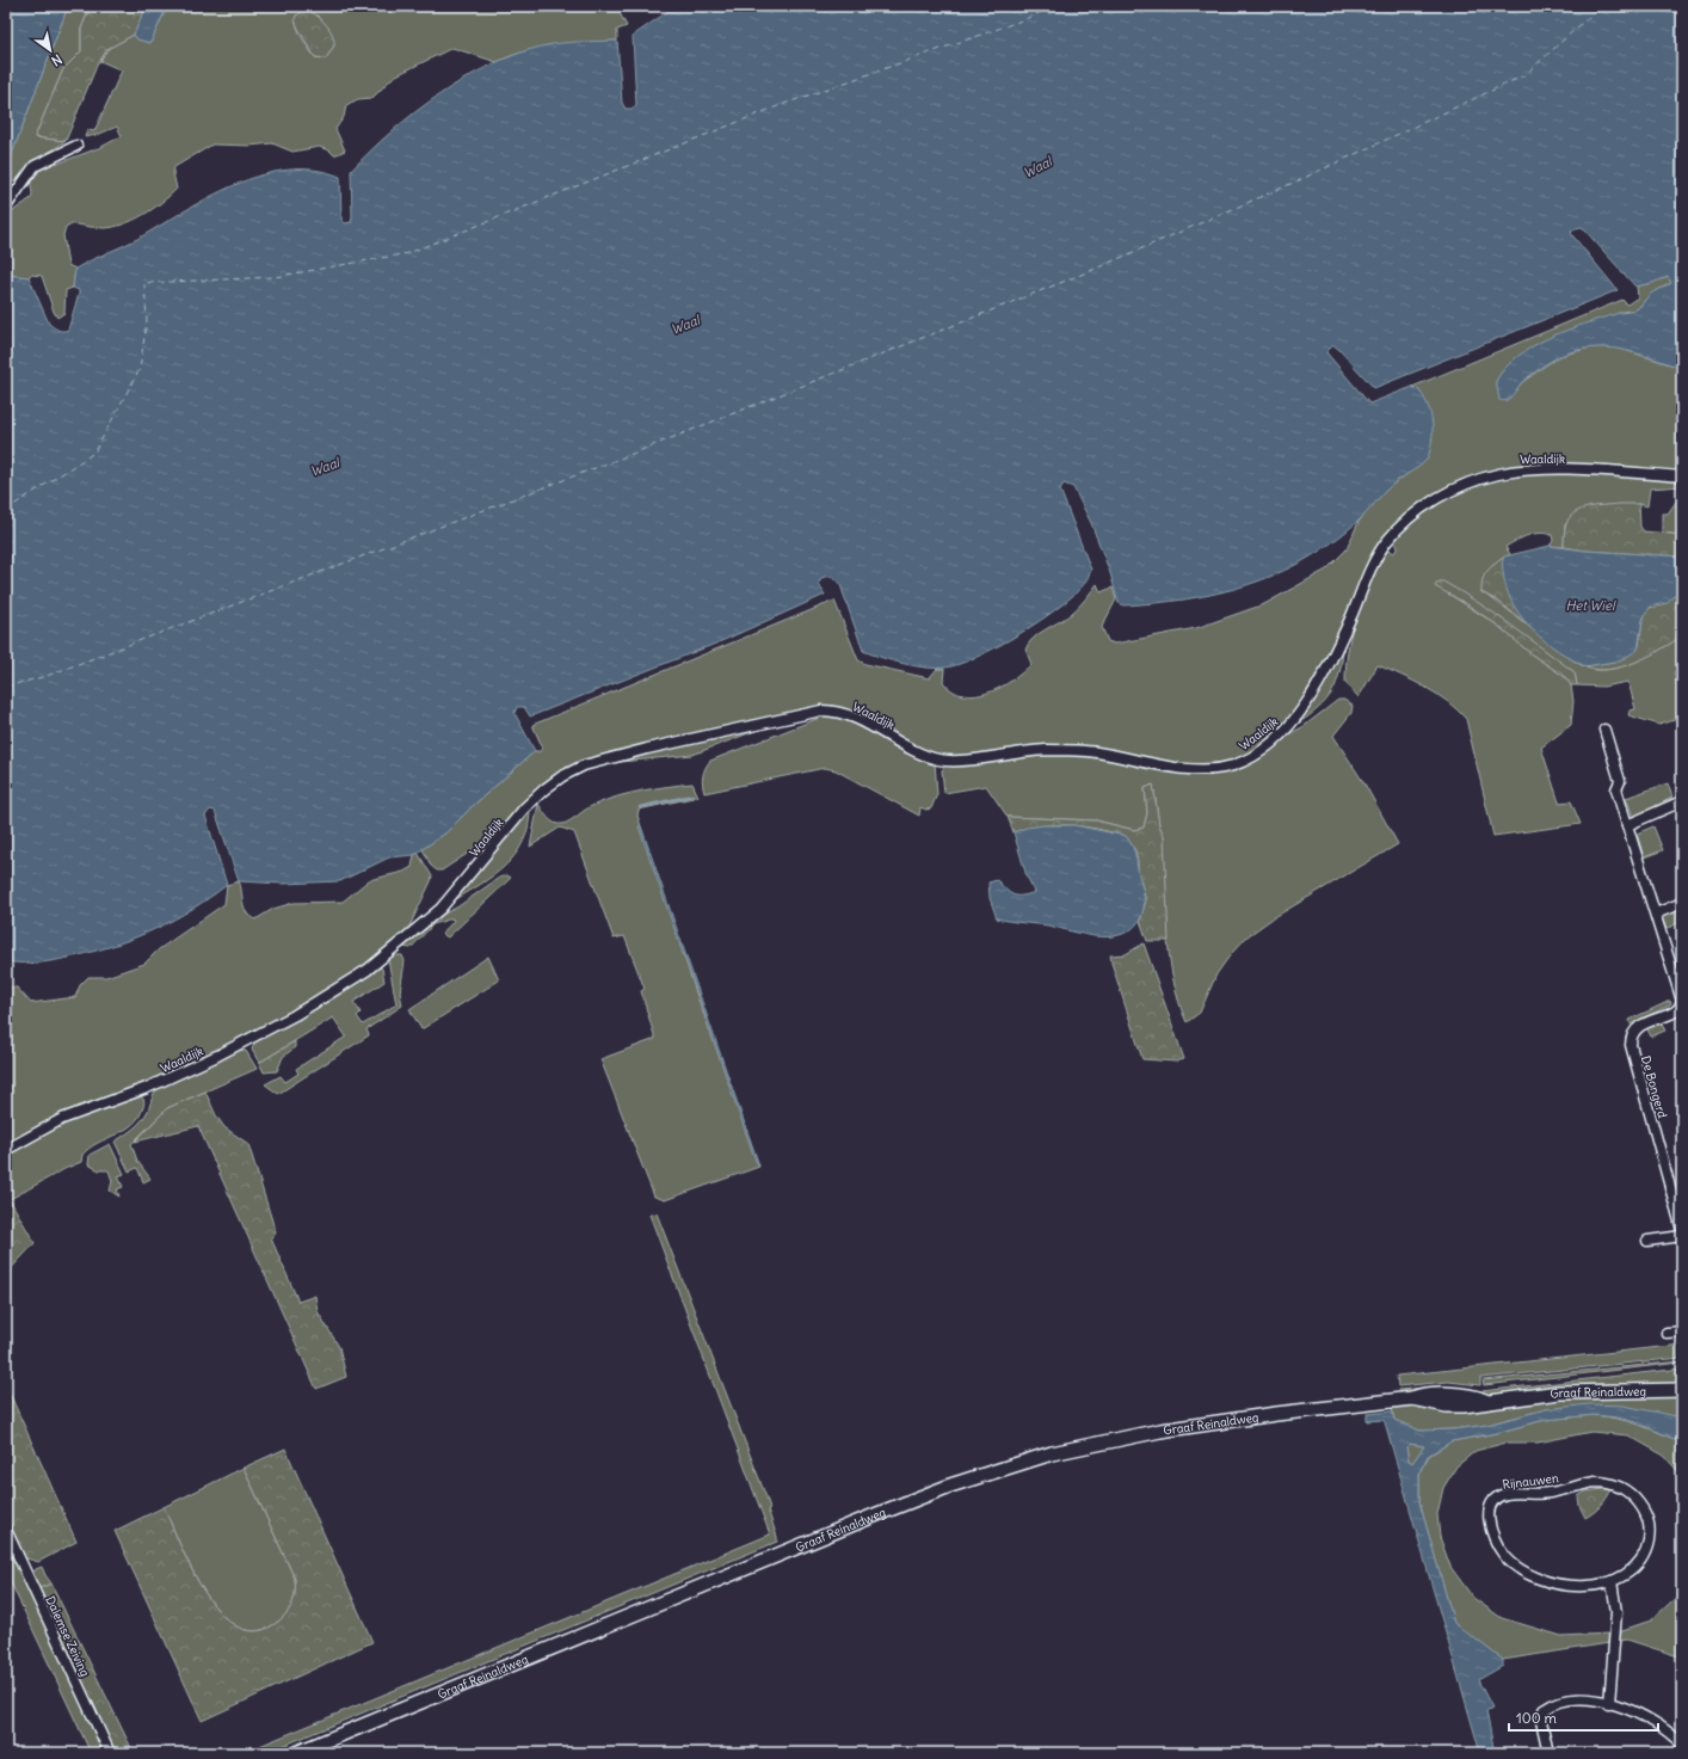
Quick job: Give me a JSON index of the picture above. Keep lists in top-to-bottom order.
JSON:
{
  "streets": {
    "main road": ["Graaf Reinaldweg"],
    "street": [
      "Waaldijk",
      "De Bongerd",
      "Rijnauwen",
      "Dalemse Zeiving"
    ]
  },
  "water": ["Waal", "Het Wiel"],
  "scale_bar": "100 m",
  "north": "bottom right"
}
